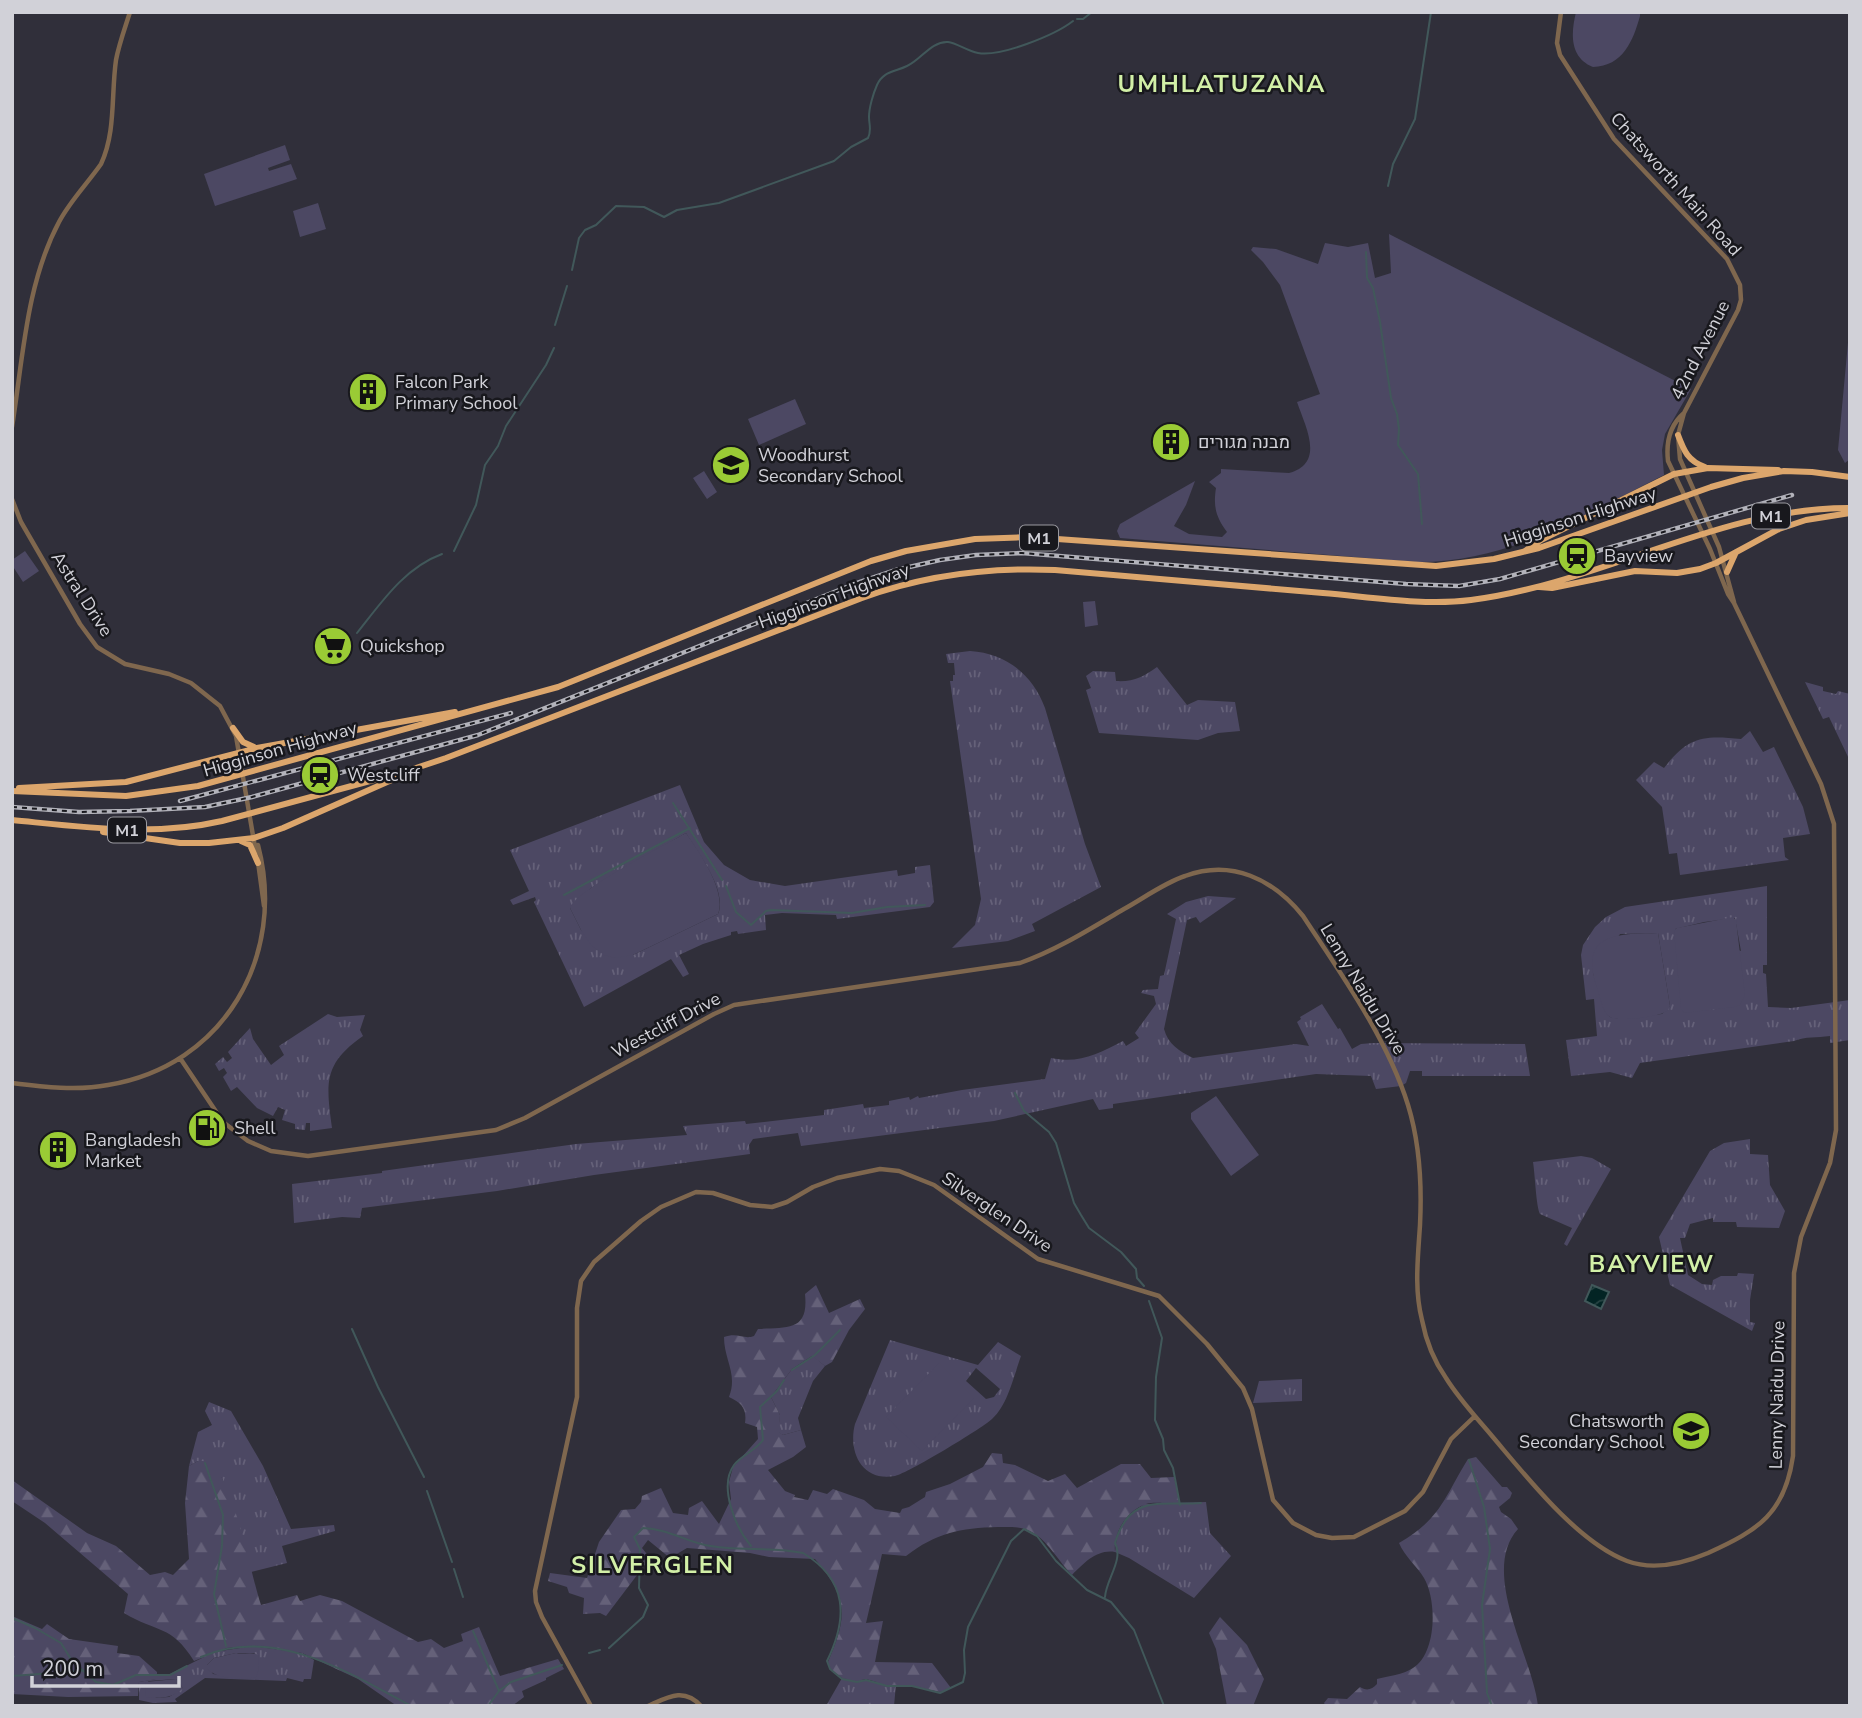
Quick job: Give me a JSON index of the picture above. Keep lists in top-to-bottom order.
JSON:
{
  "streets": {
    "highway": ["M1", "Higginson Highway"],
    "street": [
      "Chatsworth Main Road",
      "42nd Avenue",
      "Astral Drive",
      "Lenny Naidu Drive",
      "Westcliff Drive",
      "Silverglen Drive"
    ]
  },
  "crossings": [
    ["Chatsworth Main Road", "42nd Avenue"],
    ["42nd Avenue", "Lenny Naidu Drive"],
    ["Lenny Naidu Drive", "Westcliff Drive"],
    ["Lenny Naidu Drive", "Silverglen Drive"]
  ],
  "districts": ["UMHLATUZANA", "BAYVIEW", "SILVERGLEN"],
  "places": {
    "building": ["Falcon Park Primary School", "מבנה מגורים", "Bangladesh Market"],
    "school or university": ["Woodhurst Secondary School", "Chatsworth Secondary School"],
    "station": ["Bayview", "Westcliff"],
    "supermarket": ["Quickshop"],
    "fuel station": ["Shell"]
  },
  "scale_bar": "200 m"
}
